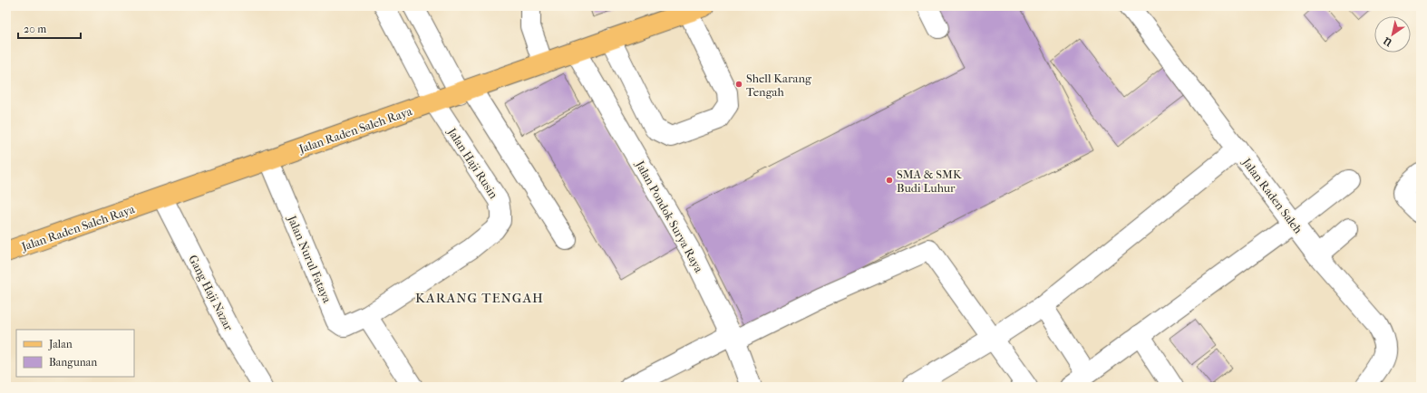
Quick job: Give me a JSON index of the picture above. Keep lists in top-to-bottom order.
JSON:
{
  "streets": {
    "main road": ["Jalan Raden Saleh Raya"],
    "street": [
      "Jalan Haji Rusin",
      "Jalan Raden Saleh",
      "Jalan Pondok Surya Raya",
      "Jalan Nurul Fataya",
      "Gang Haji Nazar"
    ]
  },
  "crossings": [
    ["Jalan Raden Saleh Raya", "Jalan Haji Rusin"],
    ["Jalan Raden Saleh Raya", "Jalan Pondok Surya Raya"],
    ["Jalan Raden Saleh Raya", "Jalan Nurul Fataya"],
    ["Jalan Raden Saleh Raya", "Gang Haji Nazar"],
    ["Jalan Haji Rusin", "Jalan Nurul Fataya"]
  ],
  "districts": ["KARANG TENGAH"],
  "places": ["Shell Karang Tengah", "SMA & SMK Budi Luhur"],
  "legend": ["Jalan", "Bangunan"],
  "scale_bar": "20 m",
  "north": "bottom left"
}
